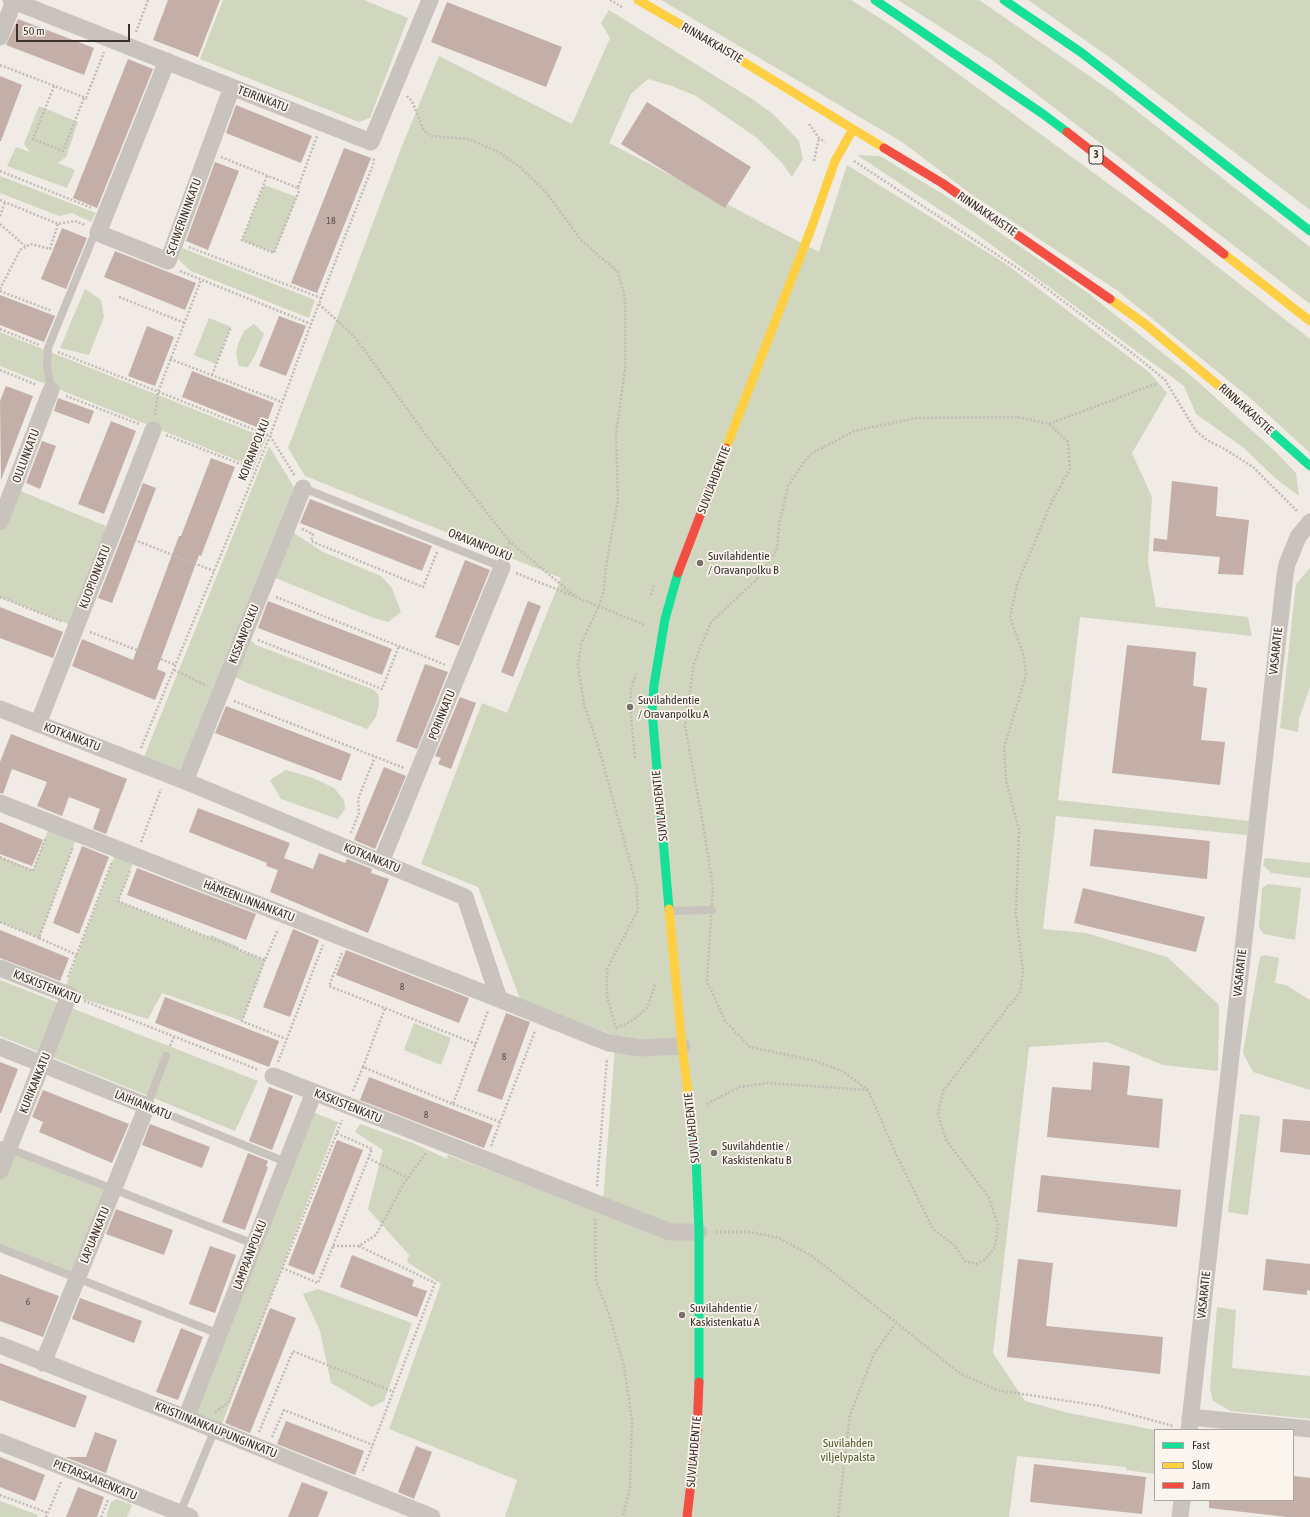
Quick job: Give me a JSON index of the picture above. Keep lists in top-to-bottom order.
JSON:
{
  "streets": {
    "main road": ["RINNAKKAISTIE", "3", "SUVILAHDENTIE"],
    "street": [
      "TEIRINKATU",
      "SCHWERININKATU",
      "OULUNKATU",
      "KUOPIONKATU",
      "KISSANPOLKU",
      "VASARATIE",
      "PORINKATU",
      "KOTKANKATU",
      "HÄMEENLINNANKATU",
      "KASKISTENKATU",
      "KURIKANKATU",
      "LAIHIANKATU",
      "LAPUANKATU",
      "LAMPAANPOLKU",
      "KRISTIINANKAUPUNGINKATU",
      "PIETARSAARENKATU"
    ],
    "lane": ["ORAVANPOLKU"],
    "path": ["KOIRANPOLKU"]
  },
  "crossings": [
    ["RINNAKKAISTIE", "SUVILAHDENTIE"],
    ["TEIRINKATU", "SCHWERININKATU"],
    ["KOIRANPOLKU", "KOTKANKATU"],
    ["SUVILAHDENTIE", "KASKISTENKATU"],
    ["ORAVANPOLKU", "KISSANPOLKU"],
    ["ORAVANPOLKU", "PORINKATU"],
    ["KUOPIONKATU", "KOTKANKATU"],
    ["KISSANPOLKU", "KOTKANKATU"],
    ["PORINKATU", "KOTKANKATU"],
    ["KOTKANKATU", "HÄMEENLINNANKATU"],
    ["KASKISTENKATU", "KURIKANKATU"],
    ["KASKISTENKATU", "LAMPAANPOLKU"],
    ["KURIKANKATU", "LAIHIANKATU"],
    ["LAIHIANKATU", "LAPUANKATU"],
    ["LAIHIANKATU", "LAMPAANPOLKU"],
    ["LAPUANKATU", "KRISTIINANKAUPUNGINKATU"],
    ["LAMPAANPOLKU", "KRISTIINANKAUPUNGINKATU"]
  ],
  "parks": ["Suvilahden viljelypalsta"],
  "places": [
    "Suvilahdentie / Oravanpolku B",
    "Suvilahdentie / Oravanpolku A",
    "Suvilahdentie / Kaskistenkatu B",
    "Suvilahdentie / Kaskistenkatu A"
  ],
  "house_numbers": [
    "18",
    "8",
    "8",
    "8",
    "6"
  ],
  "legend": ["Fast", "Slow", "Jam"],
  "scale_bar": "50 m"
}
